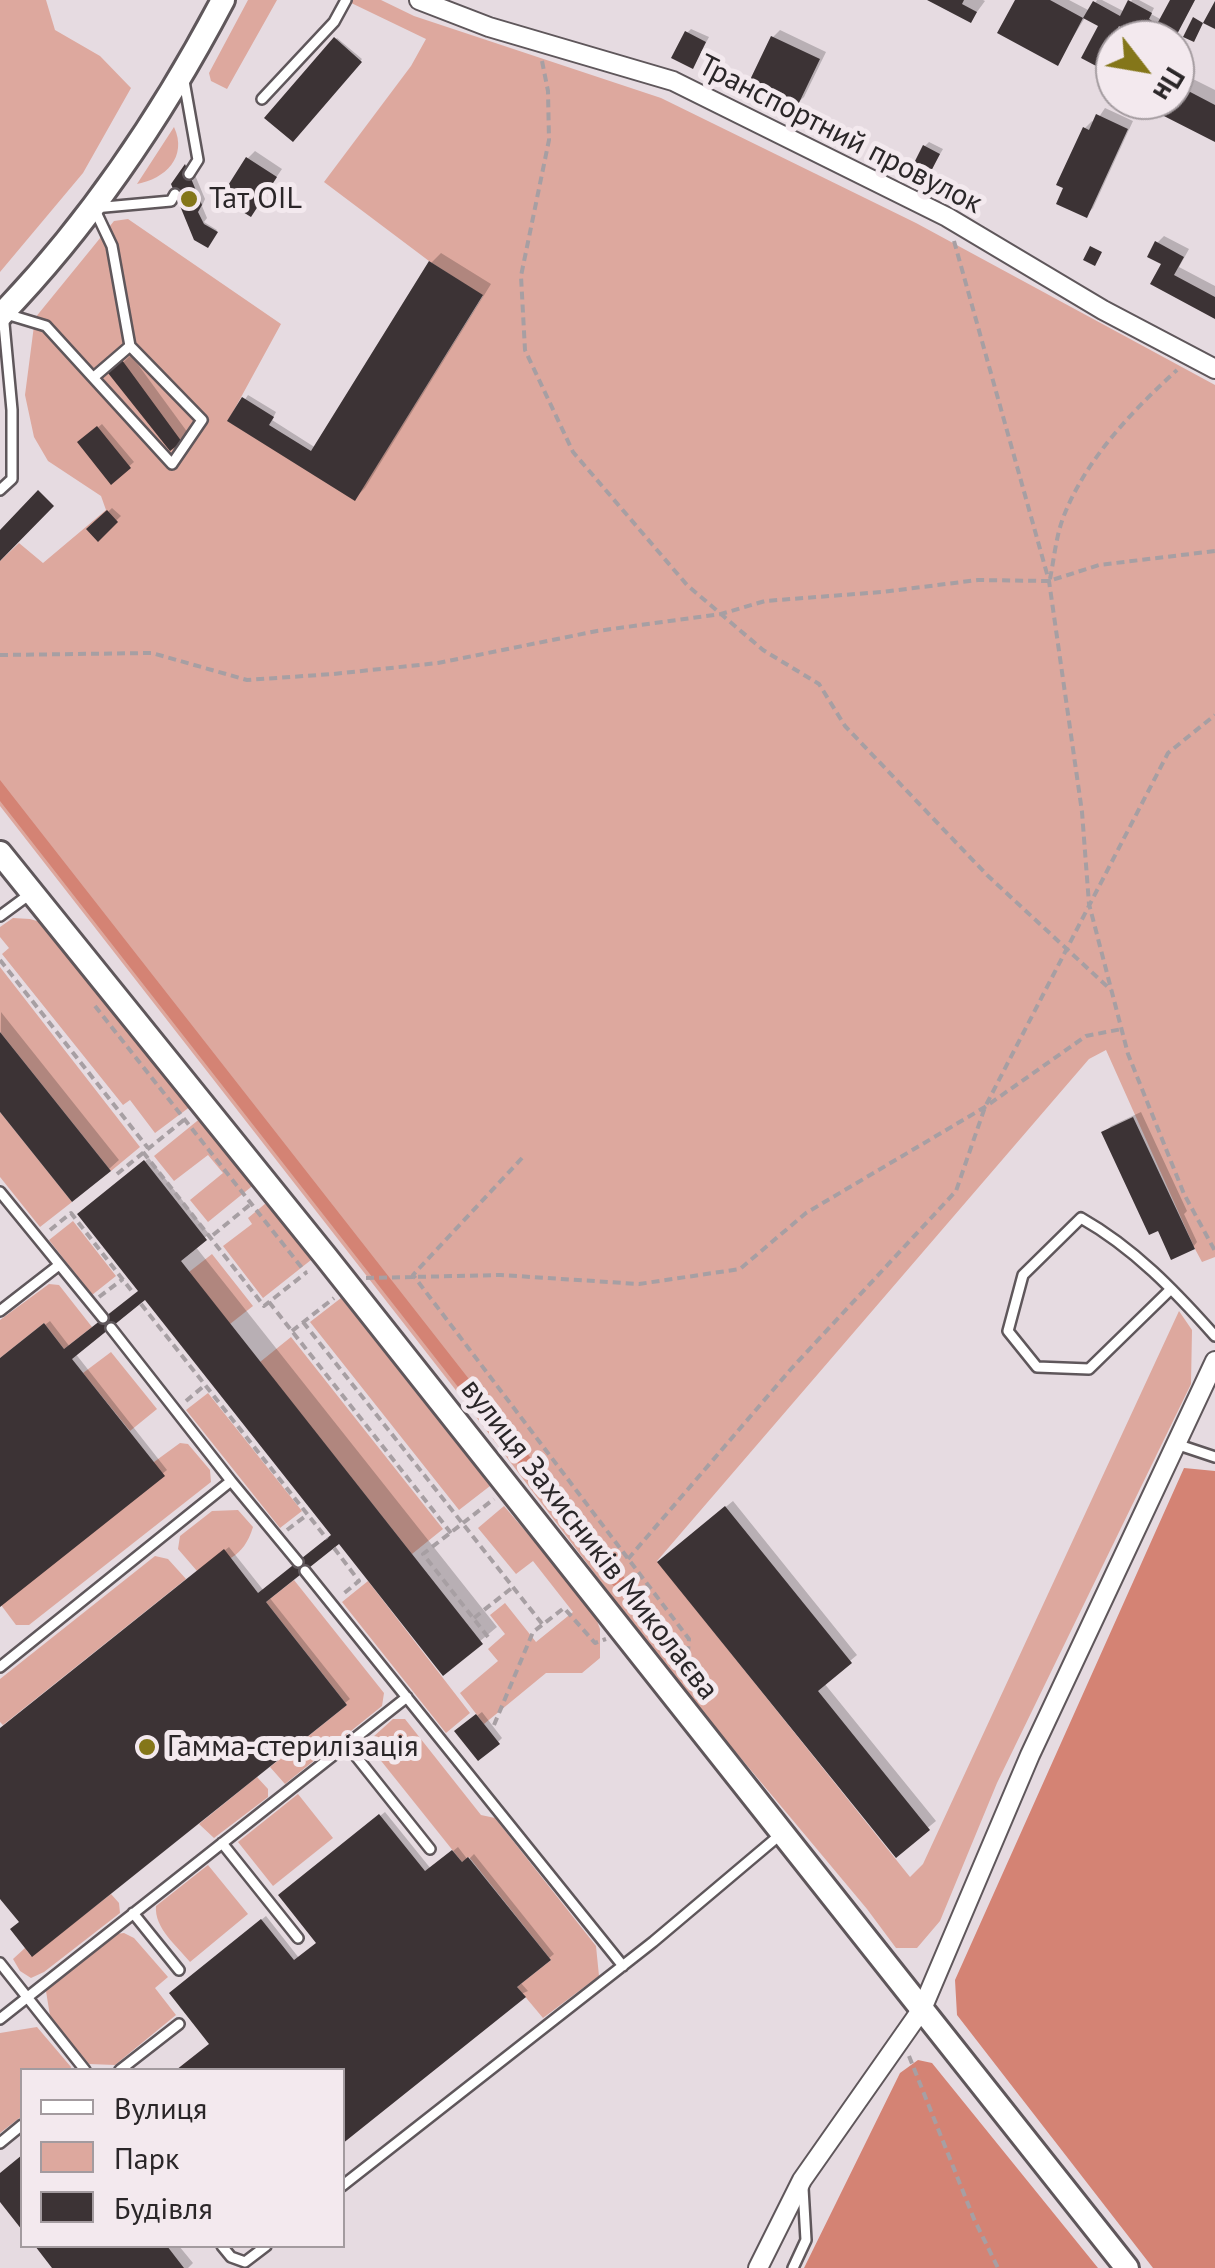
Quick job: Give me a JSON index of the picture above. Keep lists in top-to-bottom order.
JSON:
{
  "streets": {
    "street": ["Транспортний провулок", "вулиця Захисників Миколаєва"]
  },
  "places": ["Тат OIL", "Гамма-стерилізація"],
  "legend": ["Вулиця", "Парк", "Будівля"],
  "north": "bottom right"
}
